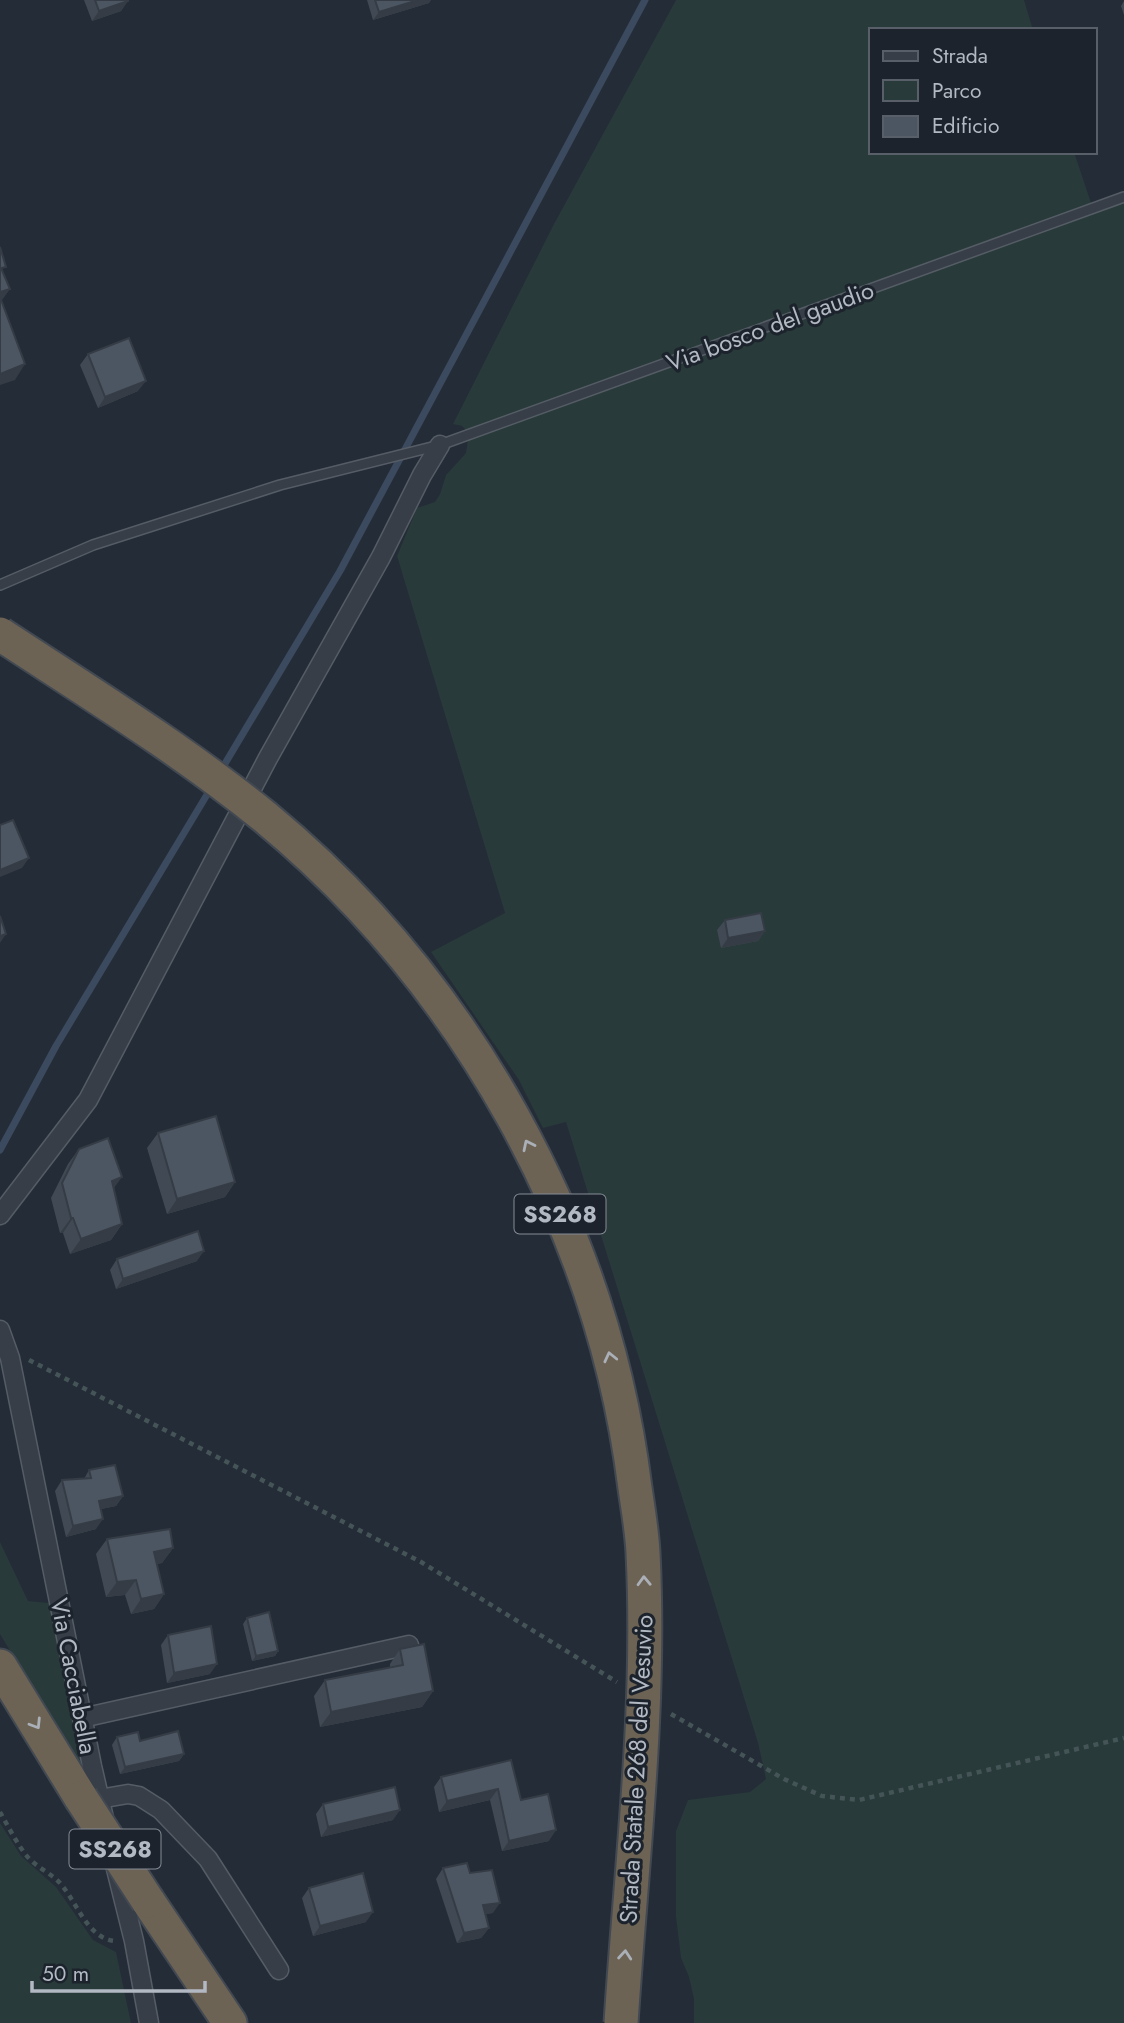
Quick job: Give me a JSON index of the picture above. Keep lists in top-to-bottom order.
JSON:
{
  "streets": {
    "highway": ["SS268", "Strada Statale 268 del Vesuvio"],
    "street": ["Via Cacciabella"],
    "lane": ["Via bosco del gaudio"]
  },
  "crossings": [
    ["SS268", "Via Cacciabella"]
  ],
  "one_way": ["Strada Statale 268 del Vesuvio"],
  "legend": ["Strada", "Parco", "Edificio"],
  "scale_bar": "50 m"
}
